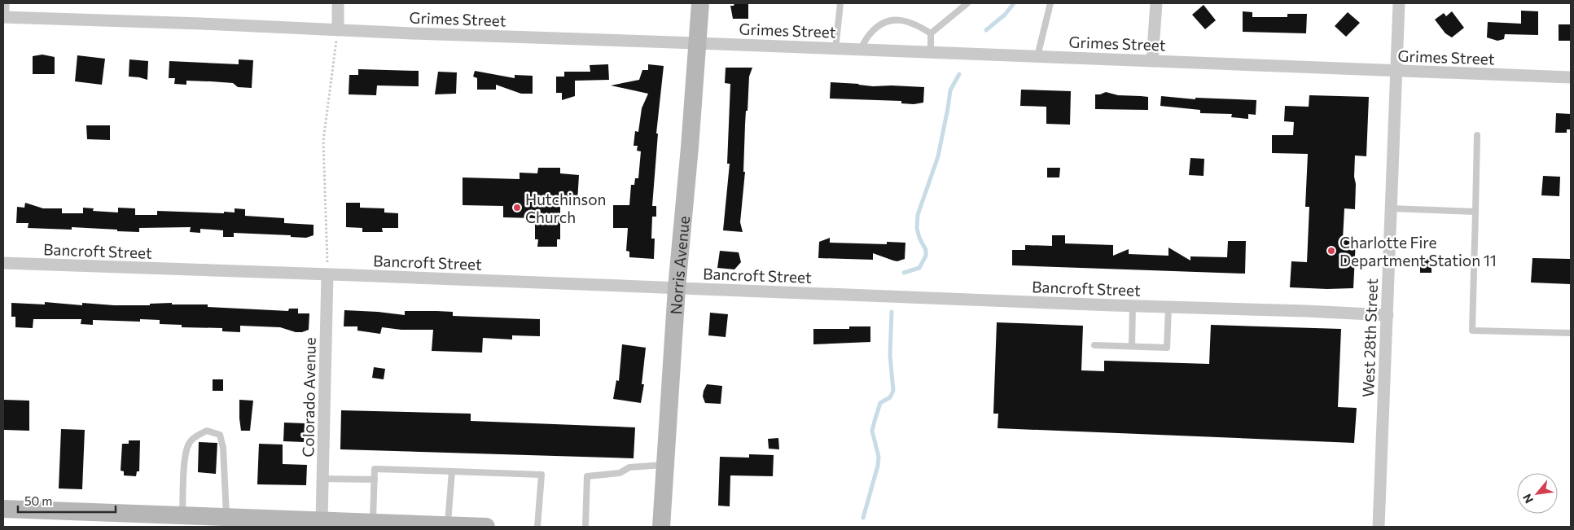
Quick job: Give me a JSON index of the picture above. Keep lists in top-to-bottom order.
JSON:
{
  "streets": {
    "street": [
      "Grimes Street",
      "Bancroft Street",
      "Norris Avenue",
      "West 28th Street",
      "Colorado Avenue"
    ]
  },
  "crossings": [
    ["Grimes Street", "Norris Avenue"],
    ["Grimes Street", "West 28th Street"],
    ["Bancroft Street", "Norris Avenue"],
    ["Bancroft Street", "West 28th Street"],
    ["Bancroft Street", "Colorado Avenue"]
  ],
  "places": ["Hutchinson Church", "Charlotte Fire Department Station 11"],
  "scale_bar": "50 m",
  "north": "bottom left"
}
